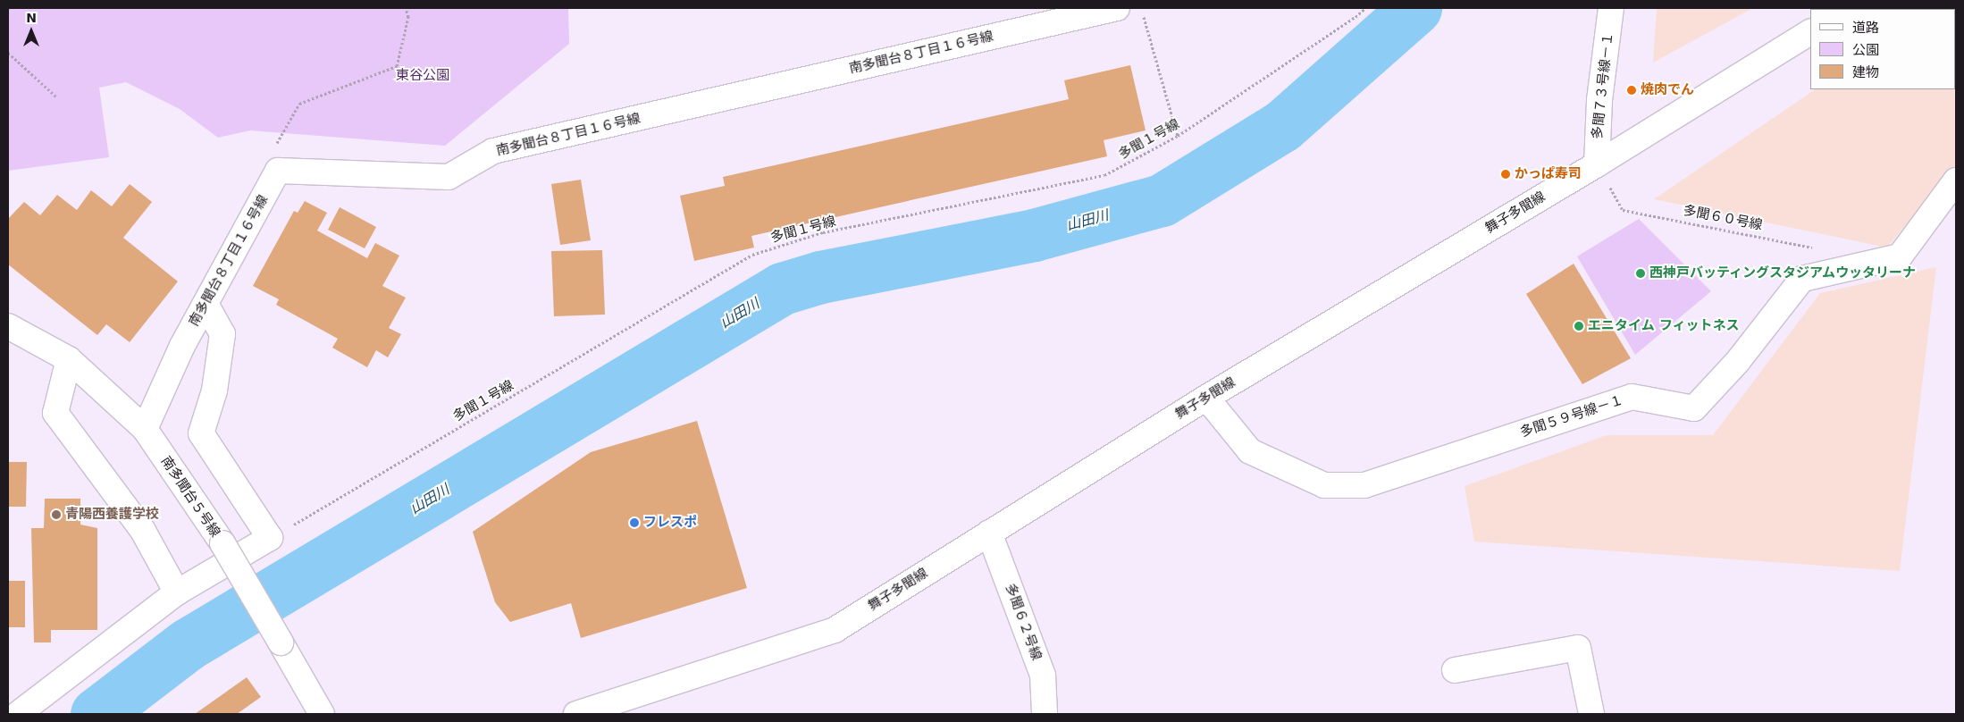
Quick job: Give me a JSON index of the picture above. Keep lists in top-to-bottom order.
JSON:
{
  "streets": {
    "street": [
      "南多聞台８丁目１６号線",
      "多聞７３号線－１",
      "舞子多聞線",
      "多聞５９号線－１",
      "南多聞台５号線",
      "多聞６２号線"
    ],
    "path": ["多聞１号線", "多聞６０号線"]
  },
  "crossings": [
    ["南多聞台８丁目１６号線", "南多聞台５号線"],
    ["多聞７３号線－１", "舞子多聞線"],
    ["多聞７３号線－１", "多聞６０号線"],
    ["舞子多聞線", "多聞６０号線"],
    ["舞子多聞線", "多聞５９号線－１"],
    ["舞子多聞線", "多聞６２号線"]
  ],
  "water": ["山田川"],
  "parks": ["東谷公園"],
  "places": [
    "焼肉でん",
    "かっぱ寿司",
    "西神戸バッティングスタジアムウッタリーナ",
    "エニタイム フィットネス",
    "青陽西養護学校",
    "フレスポ"
  ],
  "legend": ["道路", "公園", "建物"],
  "north": "top"
}
